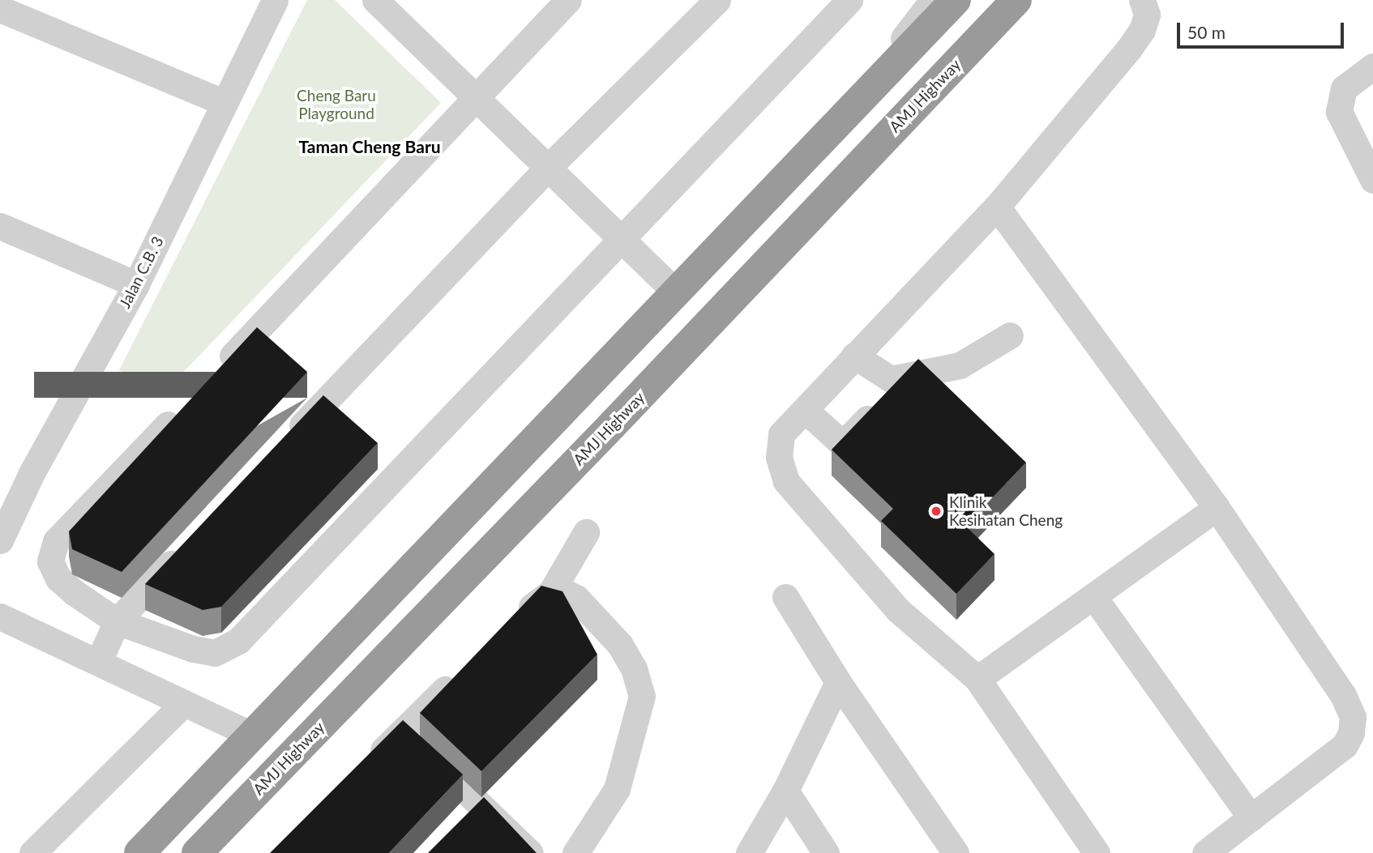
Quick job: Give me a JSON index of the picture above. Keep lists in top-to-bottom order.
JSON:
{
  "streets": {
    "highway": ["AMJ Highway"],
    "street": ["Jalan C.B. 3"]
  },
  "districts": ["Taman Cheng Baru"],
  "parks": ["Cheng Baru Playground"],
  "places": ["Klinik Kesihatan Cheng"],
  "scale_bar": "50 m"
}
